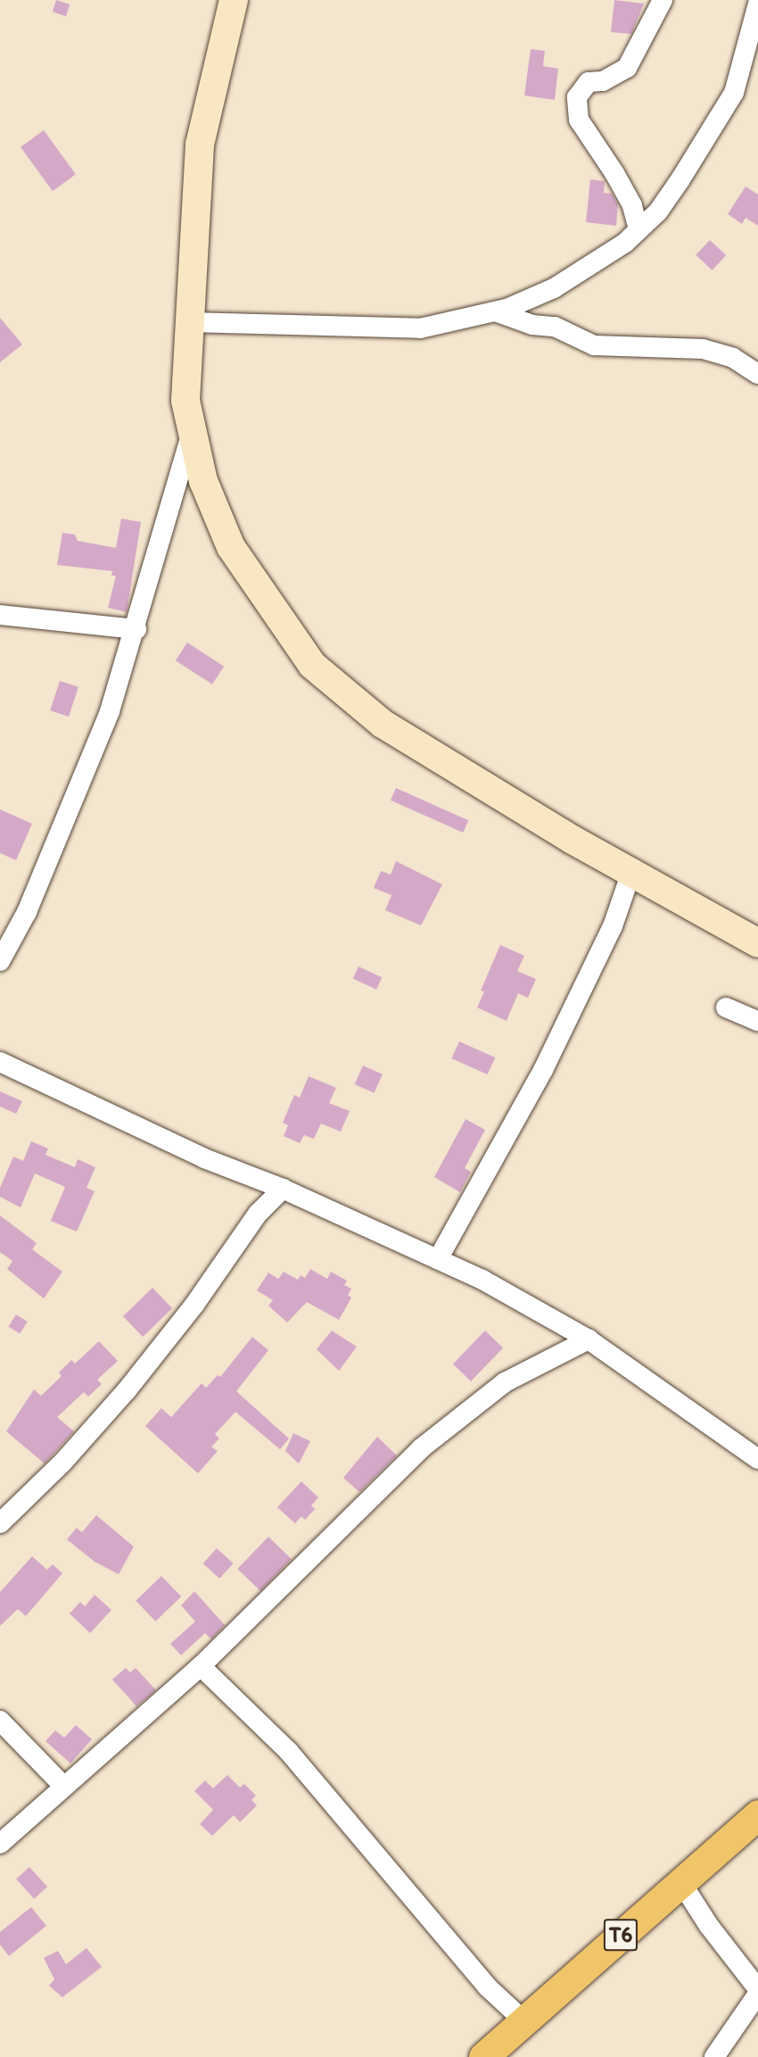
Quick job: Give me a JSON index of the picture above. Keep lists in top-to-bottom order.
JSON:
{
  "streets": {
    "highway": ["T6"]
  }
}
